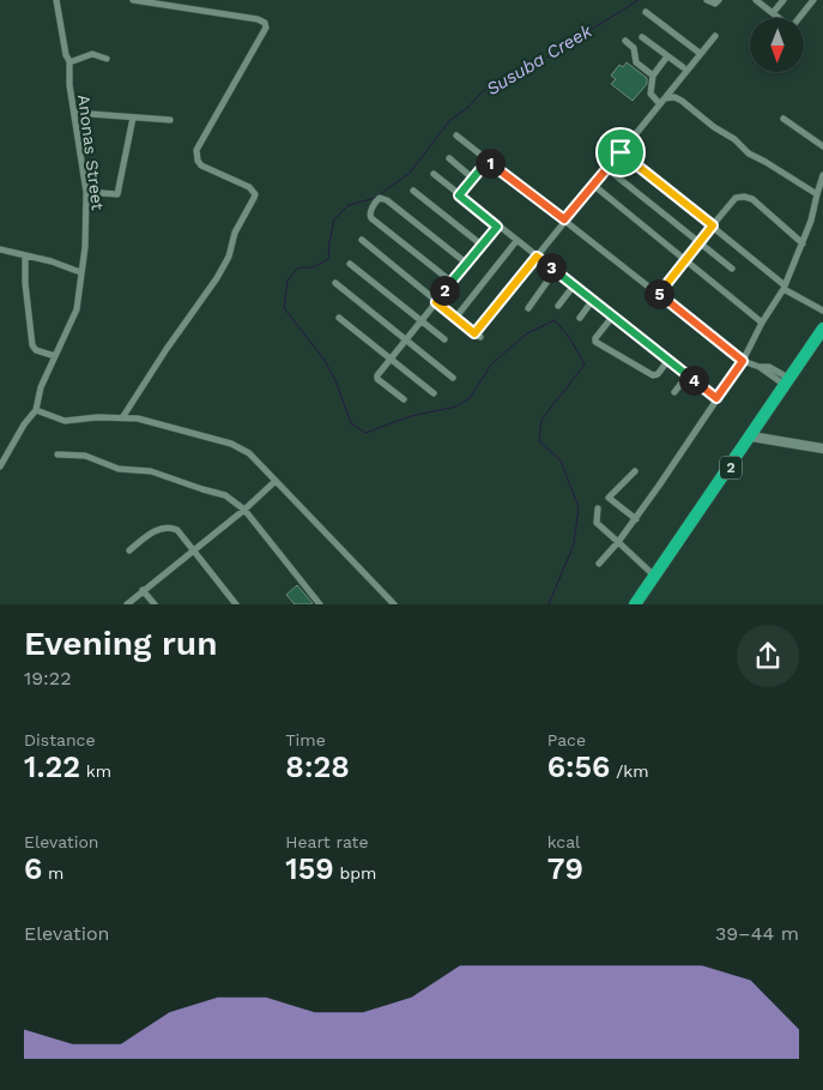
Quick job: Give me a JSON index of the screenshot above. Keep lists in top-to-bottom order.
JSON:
{
  "streets": {
    "highway": ["2"],
    "street": ["Anonas Street"]
  },
  "water": ["Susuba Creek"],
  "north": "bottom",
  "page": {
    "pins": [
      "1",
      "3",
      "2",
      "5",
      "4"
    ],
    "heading": ["Evening run", "19:22"],
    "stats": [
      ["Distance", "1.22 km"],
      ["Time", "8:28"],
      ["Pace", "6:56 /km"],
      ["Elevation", "6 m"],
      ["Heart rate", "159 bpm"],
      ["kcal", "79"]
    ],
    "chart": ["Elevation", "39–44 m"]
  }
}
